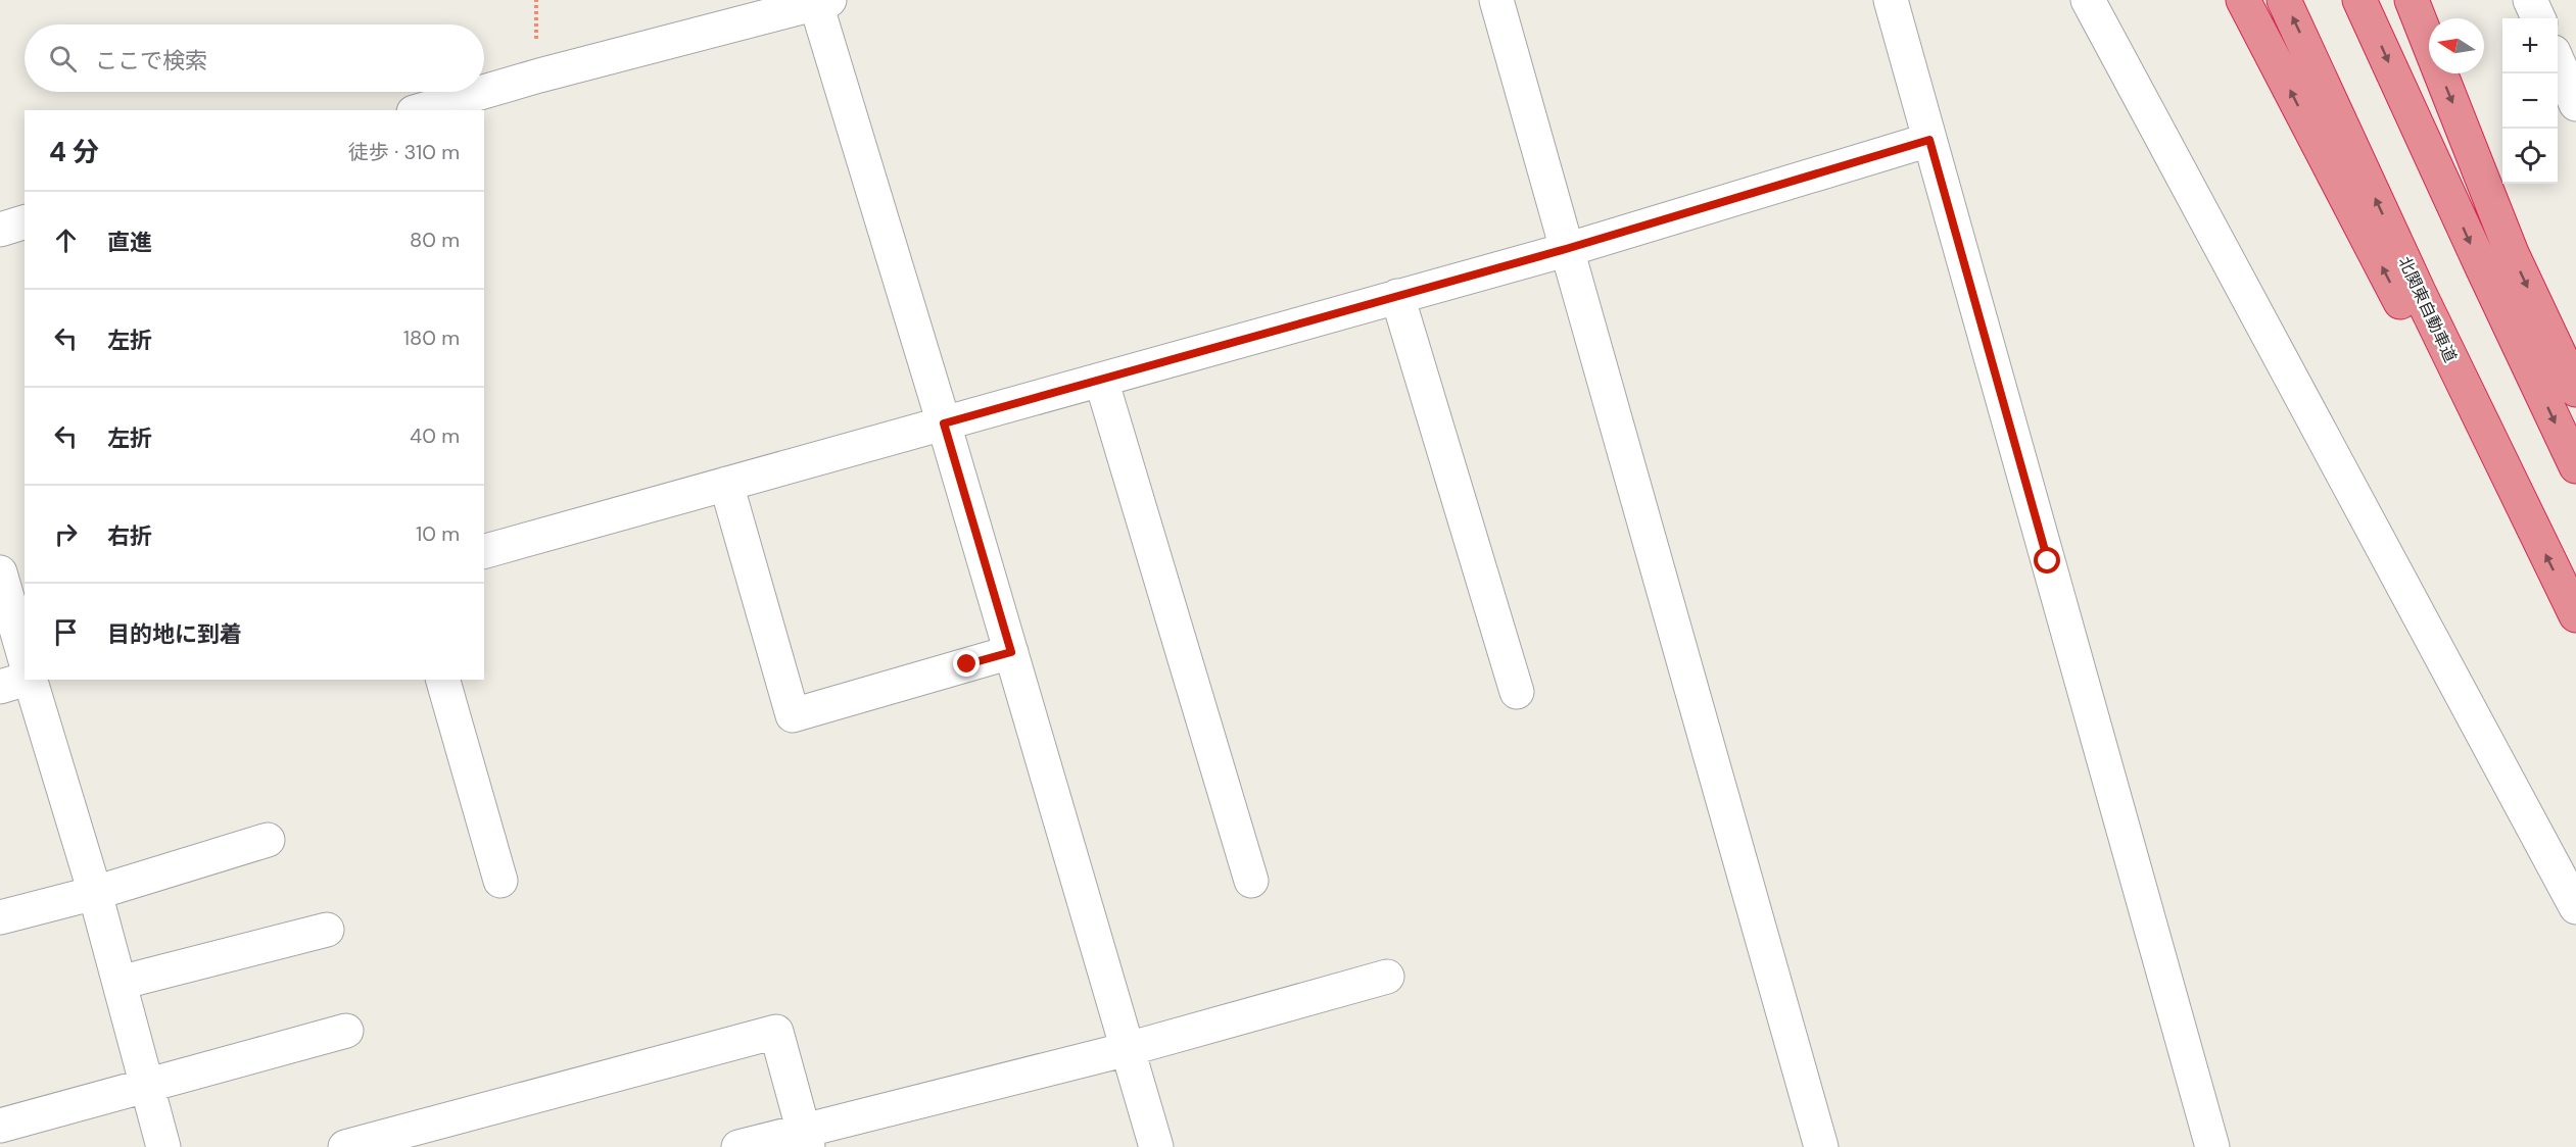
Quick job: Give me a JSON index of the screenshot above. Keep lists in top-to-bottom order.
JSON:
{
  "streets": {
    "highway": ["北関東自動車道"]
  },
  "north": "left",
  "page": {
    "map_buttons": ["+", "−"],
    "search": "ここで検索",
    "heading": ["4 分", "徒歩 · 310 m"],
    "list": [
      ["直進", "80 m"],
      ["左折", "180 m"],
      ["左折", "40 m"],
      ["右折", "10 m"],
      "目的地に到着"
    ]
  }
}
